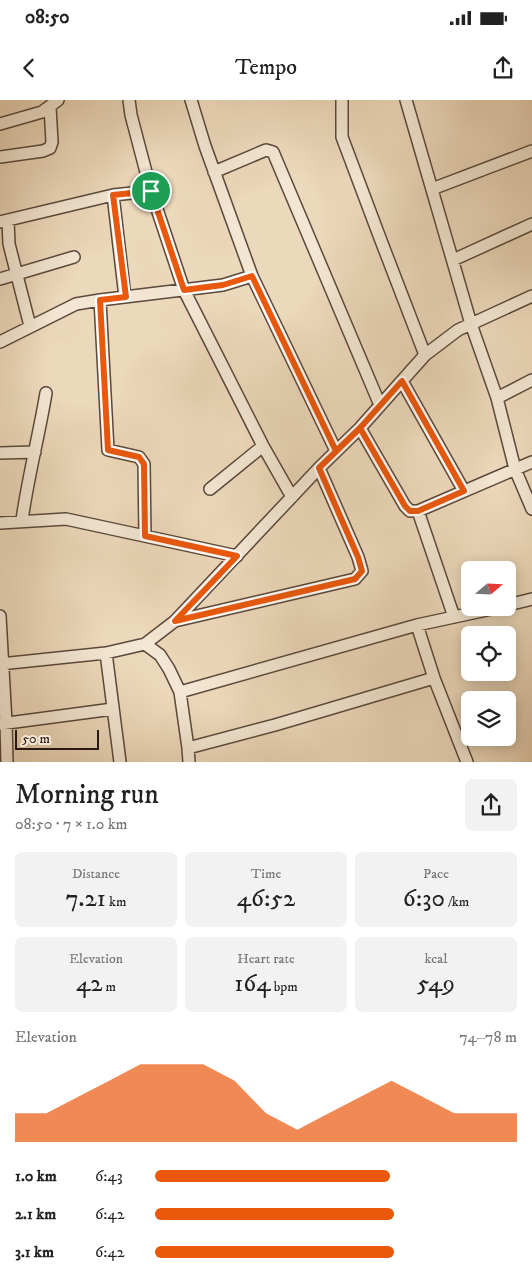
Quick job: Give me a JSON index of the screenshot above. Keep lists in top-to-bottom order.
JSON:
{
  "scale_bar": "50 m",
  "north": "right",
  "page": {
    "status": "08:50",
    "header": "Tempo",
    "scale": "50 m",
    "heading": ["Morning run", "08:50 · 7 × 1.0 km"],
    "stats": [
      ["Distance", "7.21 km"],
      ["Time", "46:52"],
      ["Pace", "6:30 /km"],
      ["Elevation", "42 m"],
      ["Heart rate", "164 bpm"],
      ["kcal", "549"]
    ],
    "chart": ["Elevation", "74–78 m"],
    "list": [
      {
        "name": "1.0 km",
        "note": "6:43"
      },
      {
        "name": "2.1 km",
        "note": "6:42"
      },
      {
        "name": "3.1 km",
        "note": "6:42"
      }
    ]
  }
}
